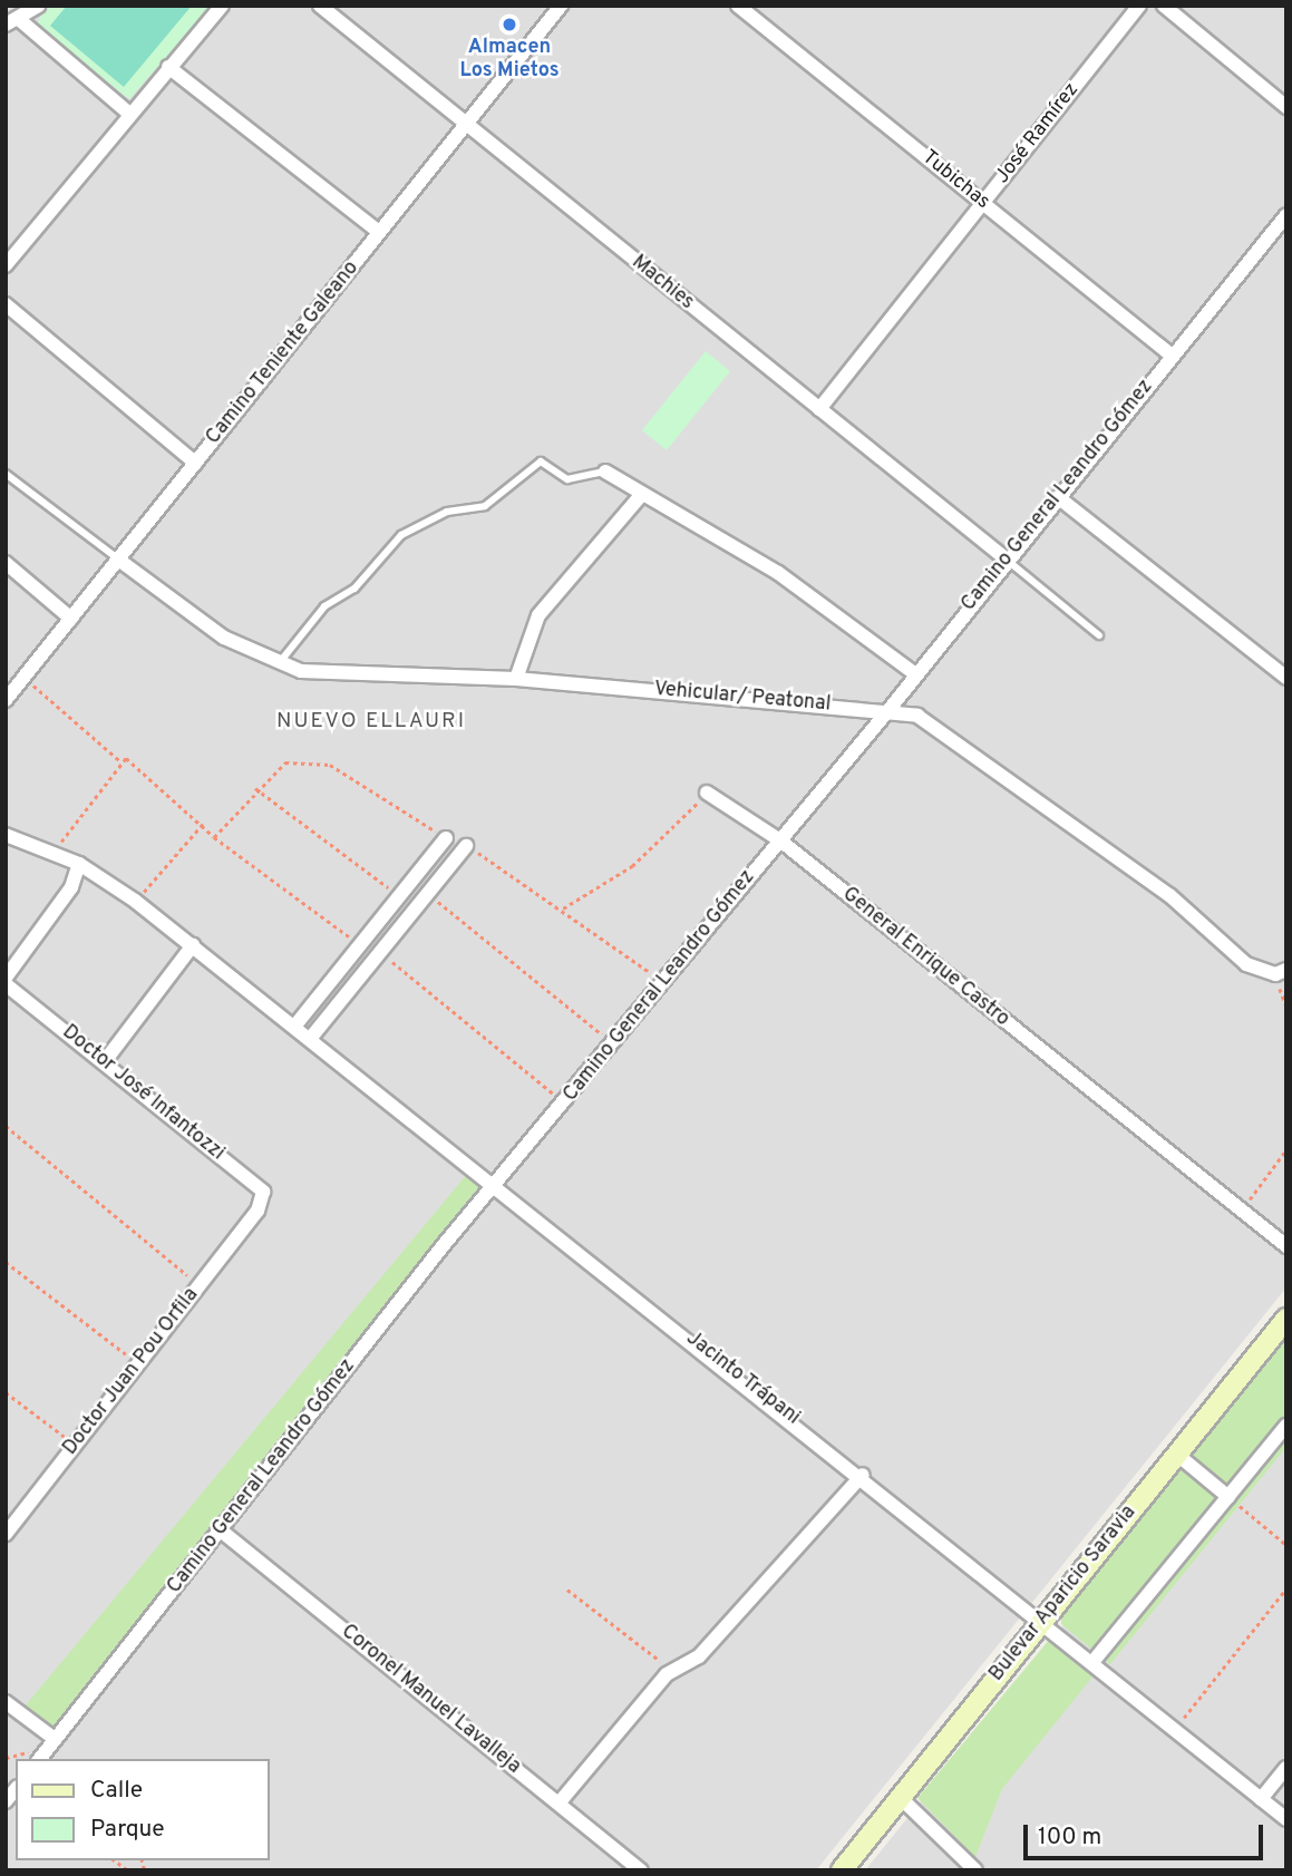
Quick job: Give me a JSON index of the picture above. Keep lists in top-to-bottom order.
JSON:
{
  "streets": {
    "street": [
      "José Ramírez",
      "Tubichas",
      "Machies",
      "Camino Teniente Galeano",
      "Camino General Leandro Gómez",
      "Vehicular/ Peatonal",
      "General Enrique Castro",
      "Doctor José Infantozzi",
      "Doctor Juan Pou Orfila",
      "Jacinto Trápani",
      "Bulevar Aparicio Saravia",
      "Coronel Manuel Lavalleja"
    ]
  },
  "crossings": [
    ["José Ramírez", "Tubichas"],
    ["José Ramírez", "Machies"],
    ["Tubichas", "Camino General Leandro Gómez"],
    ["Machies", "Camino Teniente Galeano"],
    ["Machies", "Camino General Leandro Gómez"],
    ["Camino Teniente Galeano", "Vehicular/ Peatonal"],
    ["Camino General Leandro Gómez", "Vehicular/ Peatonal"],
    ["Camino General Leandro Gómez", "General Enrique Castro"],
    ["Camino General Leandro Gómez", "Jacinto Trápani"],
    ["Camino General Leandro Gómez", "Coronel Manuel Lavalleja"],
    ["Doctor José Infantozzi", "Doctor Juan Pou Orfila"],
    ["Jacinto Trápani", "Bulevar Aparicio Saravia"]
  ],
  "districts": ["NUEVO ELLAURI"],
  "places": ["Almacen Los Mietos"],
  "legend": ["Calle", "Parque"],
  "scale_bar": "100 m"
}
